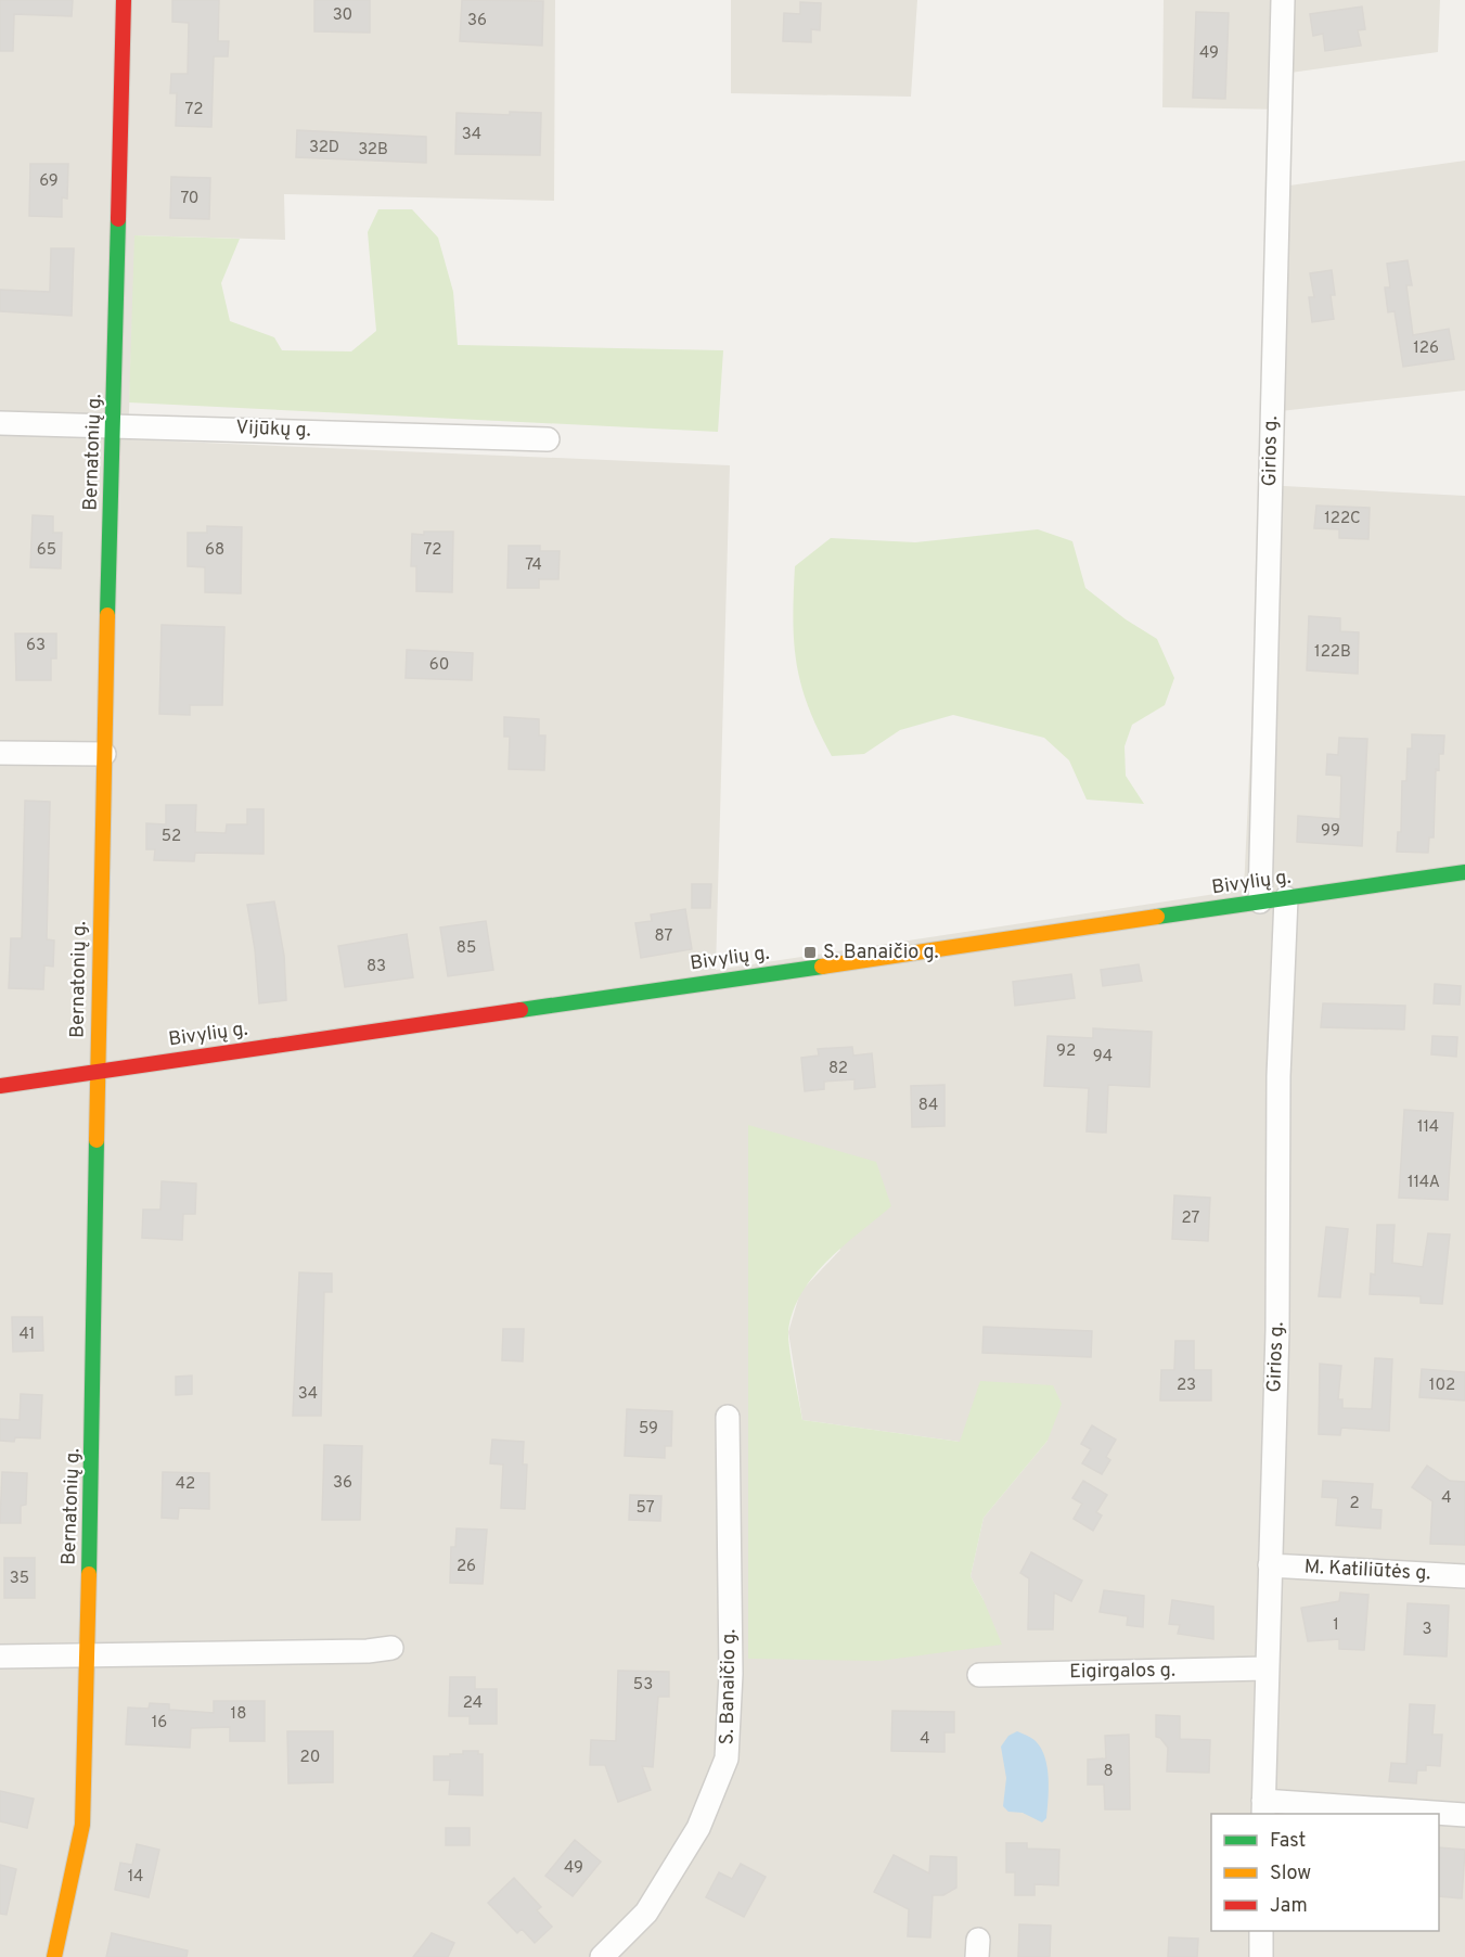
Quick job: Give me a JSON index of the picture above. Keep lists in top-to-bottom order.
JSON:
{
  "streets": {
    "street": [
      "Vijūkų g.",
      "Girios g.",
      "Bernatonių g.",
      "Bivylių g.",
      "M. Katiliūtės g.",
      "Eigirgalos g.",
      "S. Banaičio g."
    ]
  },
  "crossings": [
    ["Vijūkų g.", "Bernatonių g."],
    ["Girios g.", "Bivylių g."],
    ["Girios g.", "M. Katiliūtės g."],
    ["Girios g.", "Eigirgalos g."],
    ["Bernatonių g.", "Bivylių g."]
  ],
  "places": {
    "transit": ["S. Banaičio g."]
  },
  "house_numbers": [
    "30",
    "36",
    "49",
    "72",
    "34",
    "32D",
    "32B",
    "69",
    "70",
    "126",
    "122C",
    "65",
    "68",
    "72",
    "74",
    "63",
    "122B",
    "60",
    "99",
    "52",
    "87",
    "85",
    "83",
    "92",
    "94",
    "82",
    "84",
    "114",
    "114A",
    "27",
    "41",
    "23",
    "102",
    "34",
    "59",
    "36",
    "42",
    "4",
    "2",
    "57",
    "26",
    "35",
    "1",
    "3",
    "53",
    "24",
    "18",
    "16",
    "4",
    "20",
    "8",
    "49",
    "14"
  ],
  "legend": ["Fast", "Slow", "Jam"]
}
